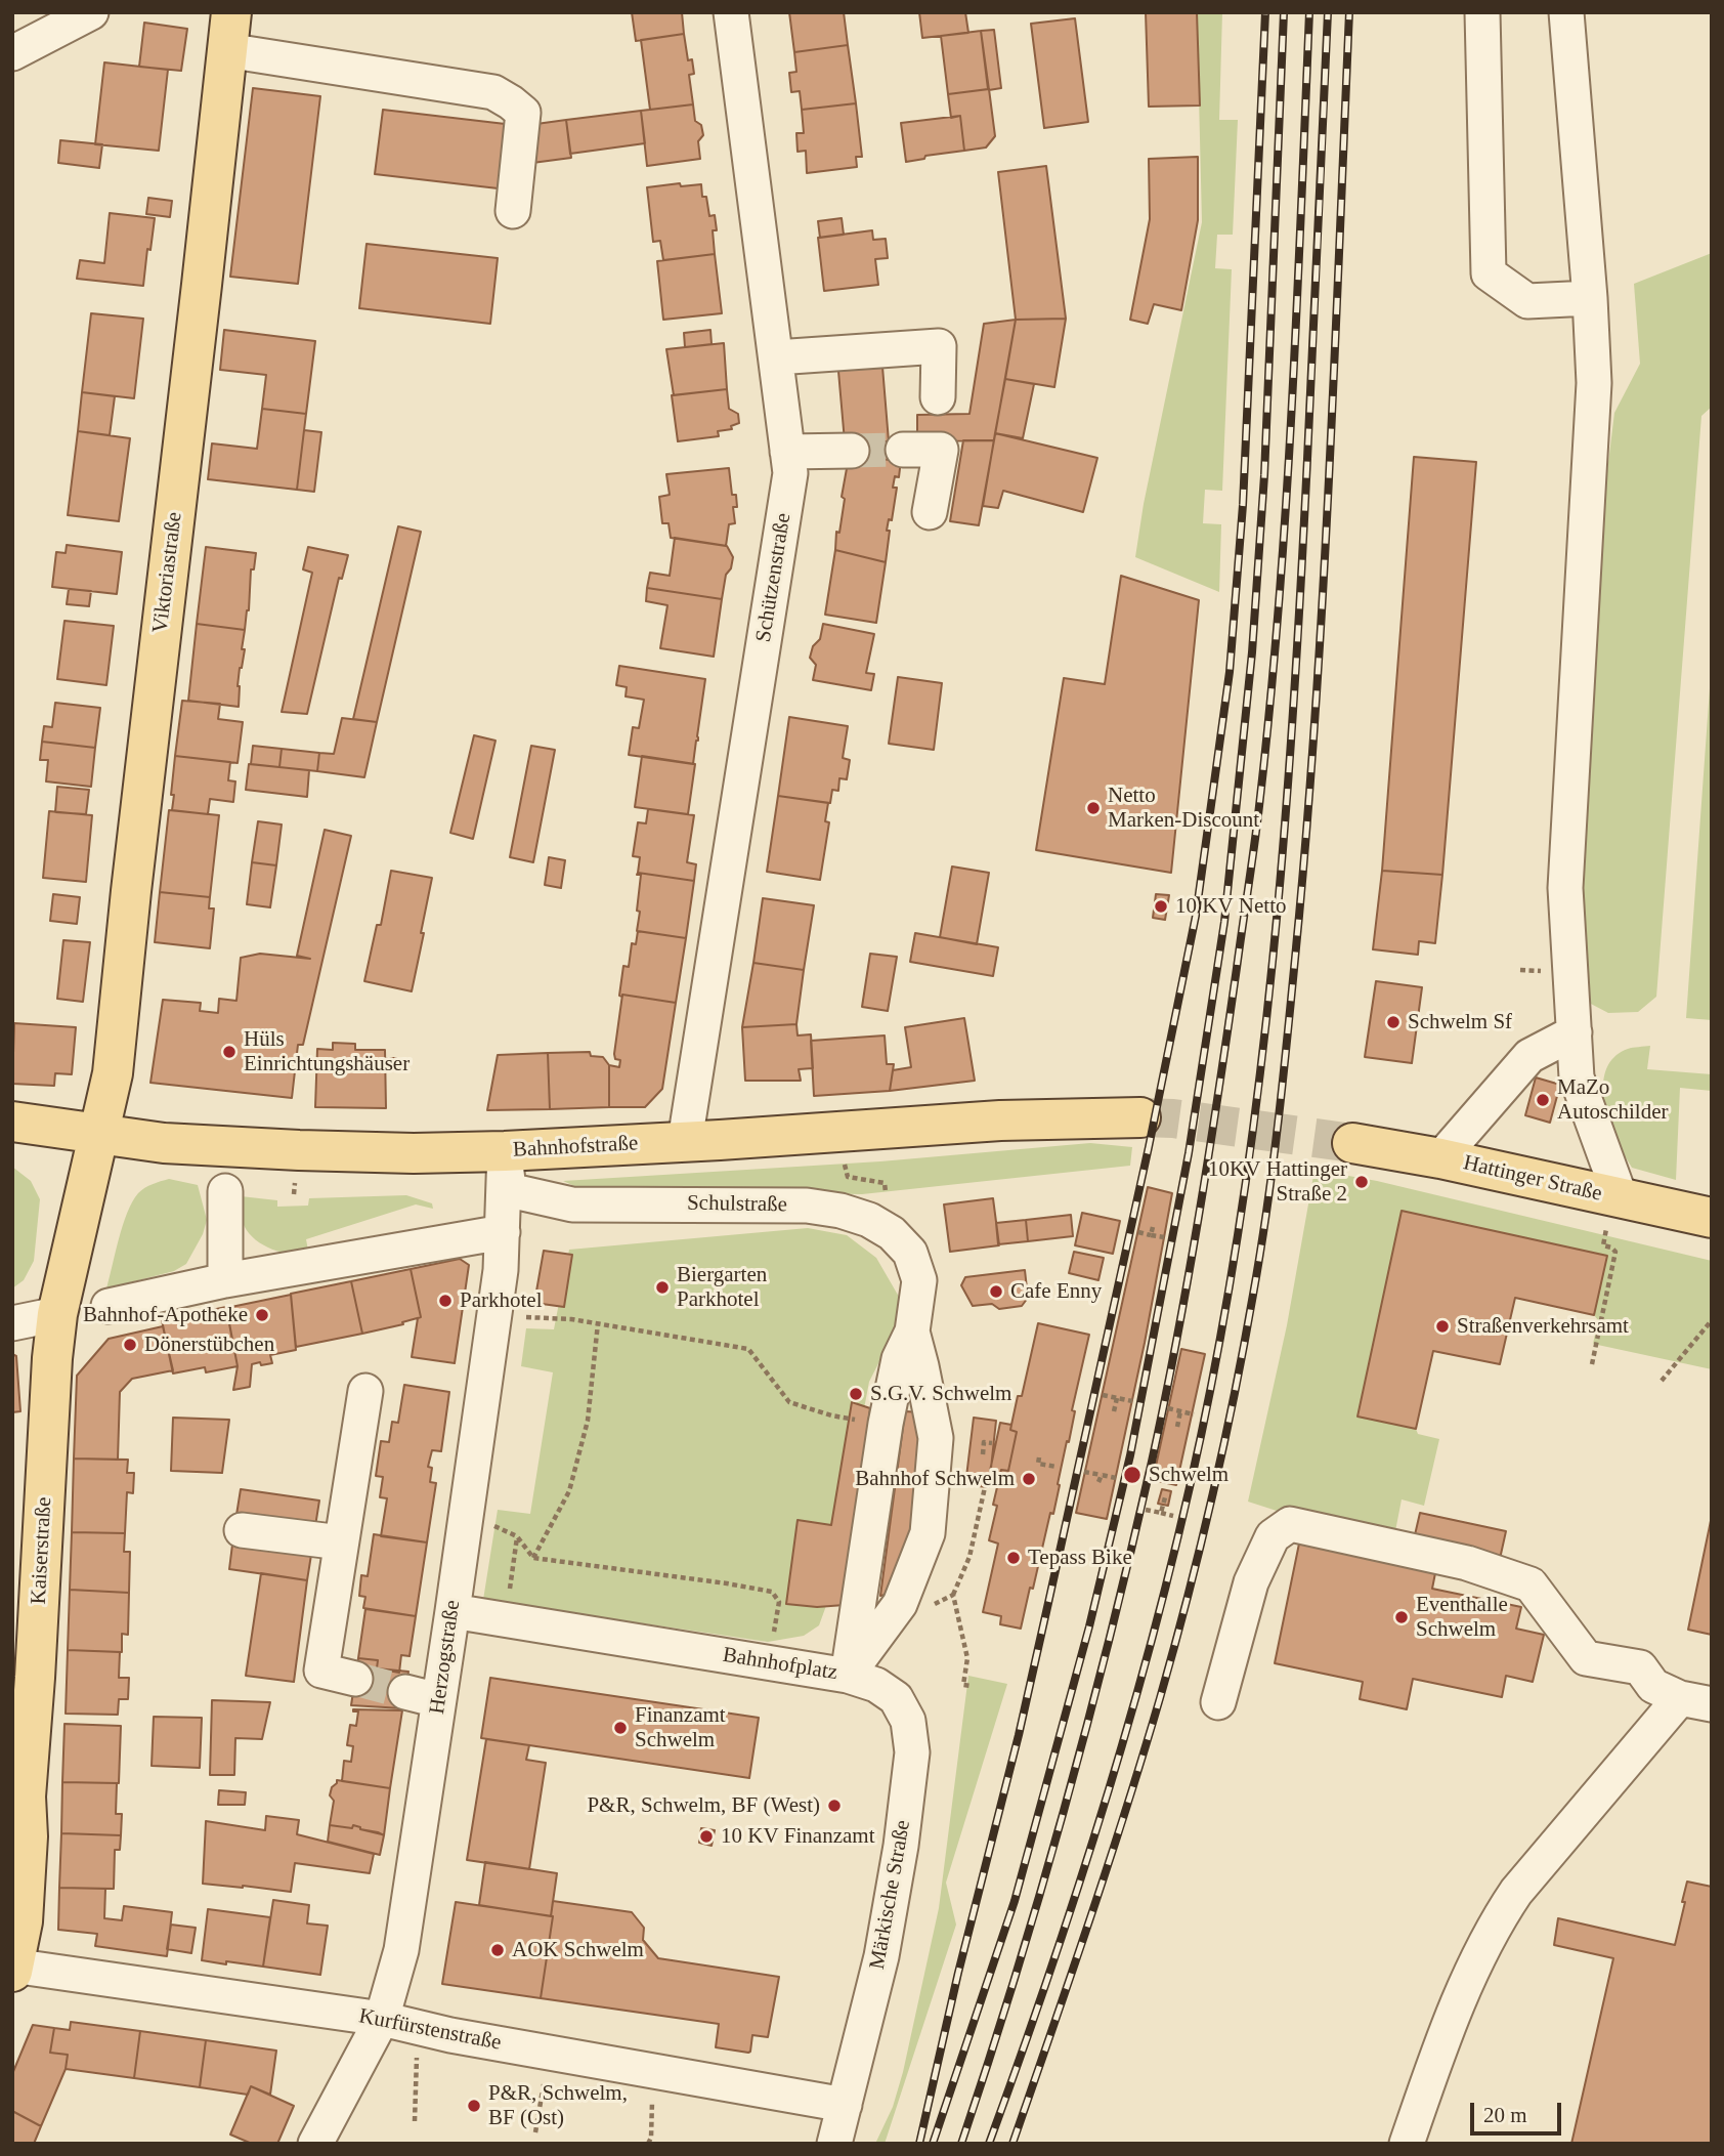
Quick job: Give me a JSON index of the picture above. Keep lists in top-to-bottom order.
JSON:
{
  "streets": {
    "main road": [
      "Viktoriastraße",
      "Bahnhofstraße",
      "Hattinger Straße",
      "Kaiserstraße"
    ],
    "street": [
      "Schützenstraße",
      "Schulstraße",
      "Herzogstraße",
      "Bahnhofplatz",
      "Märkische Straße",
      "Kurfürstenstraße"
    ]
  },
  "crossings": [
    ["Viktoriastraße", "Bahnhofstraße"],
    ["Viktoriastraße", "Kaiserstraße"],
    ["Schützenstraße", "Bahnhofstraße"],
    ["Bahnhofstraße", "Schulstraße"],
    ["Bahnhofstraße", "Kaiserstraße"],
    ["Bahnhofstraße", "Herzogstraße"],
    ["Schulstraße", "Herzogstraße"],
    ["Schulstraße", "Bahnhofplatz"],
    ["Kaiserstraße", "Kurfürstenstraße"],
    ["Herzogstraße", "Bahnhofplatz"],
    ["Herzogstraße", "Kurfürstenstraße"],
    ["Bahnhofplatz", "Märkische Straße"],
    ["Märkische Straße", "Kurfürstenstraße"]
  ],
  "places": [
    "Netto Marken-Discount",
    "10 KV Netto",
    "Schwelm Sf",
    "Hüls Einrichtungshäuser",
    "MaZo Autoschilder",
    "10KV Hattinger Straße 2",
    "Biergarten Parkhotel",
    "Cafe Enny",
    "Parkhotel",
    "Bahnhof-Apotheke",
    "Straßenverkehrsamt",
    "Dönerstübchen",
    "S.G.V. Schwelm",
    "Schwelm",
    "Bahnhof Schwelm",
    "Tepass Bike",
    "Eventhalle Schwelm",
    "Finanzamt Schwelm",
    "P&R, Schwelm, BF (West)",
    "10 KV Finanzamt",
    "AOK Schwelm",
    "P&R, Schwelm, BF (Ost)"
  ],
  "scale_bar": "20 m"
}
